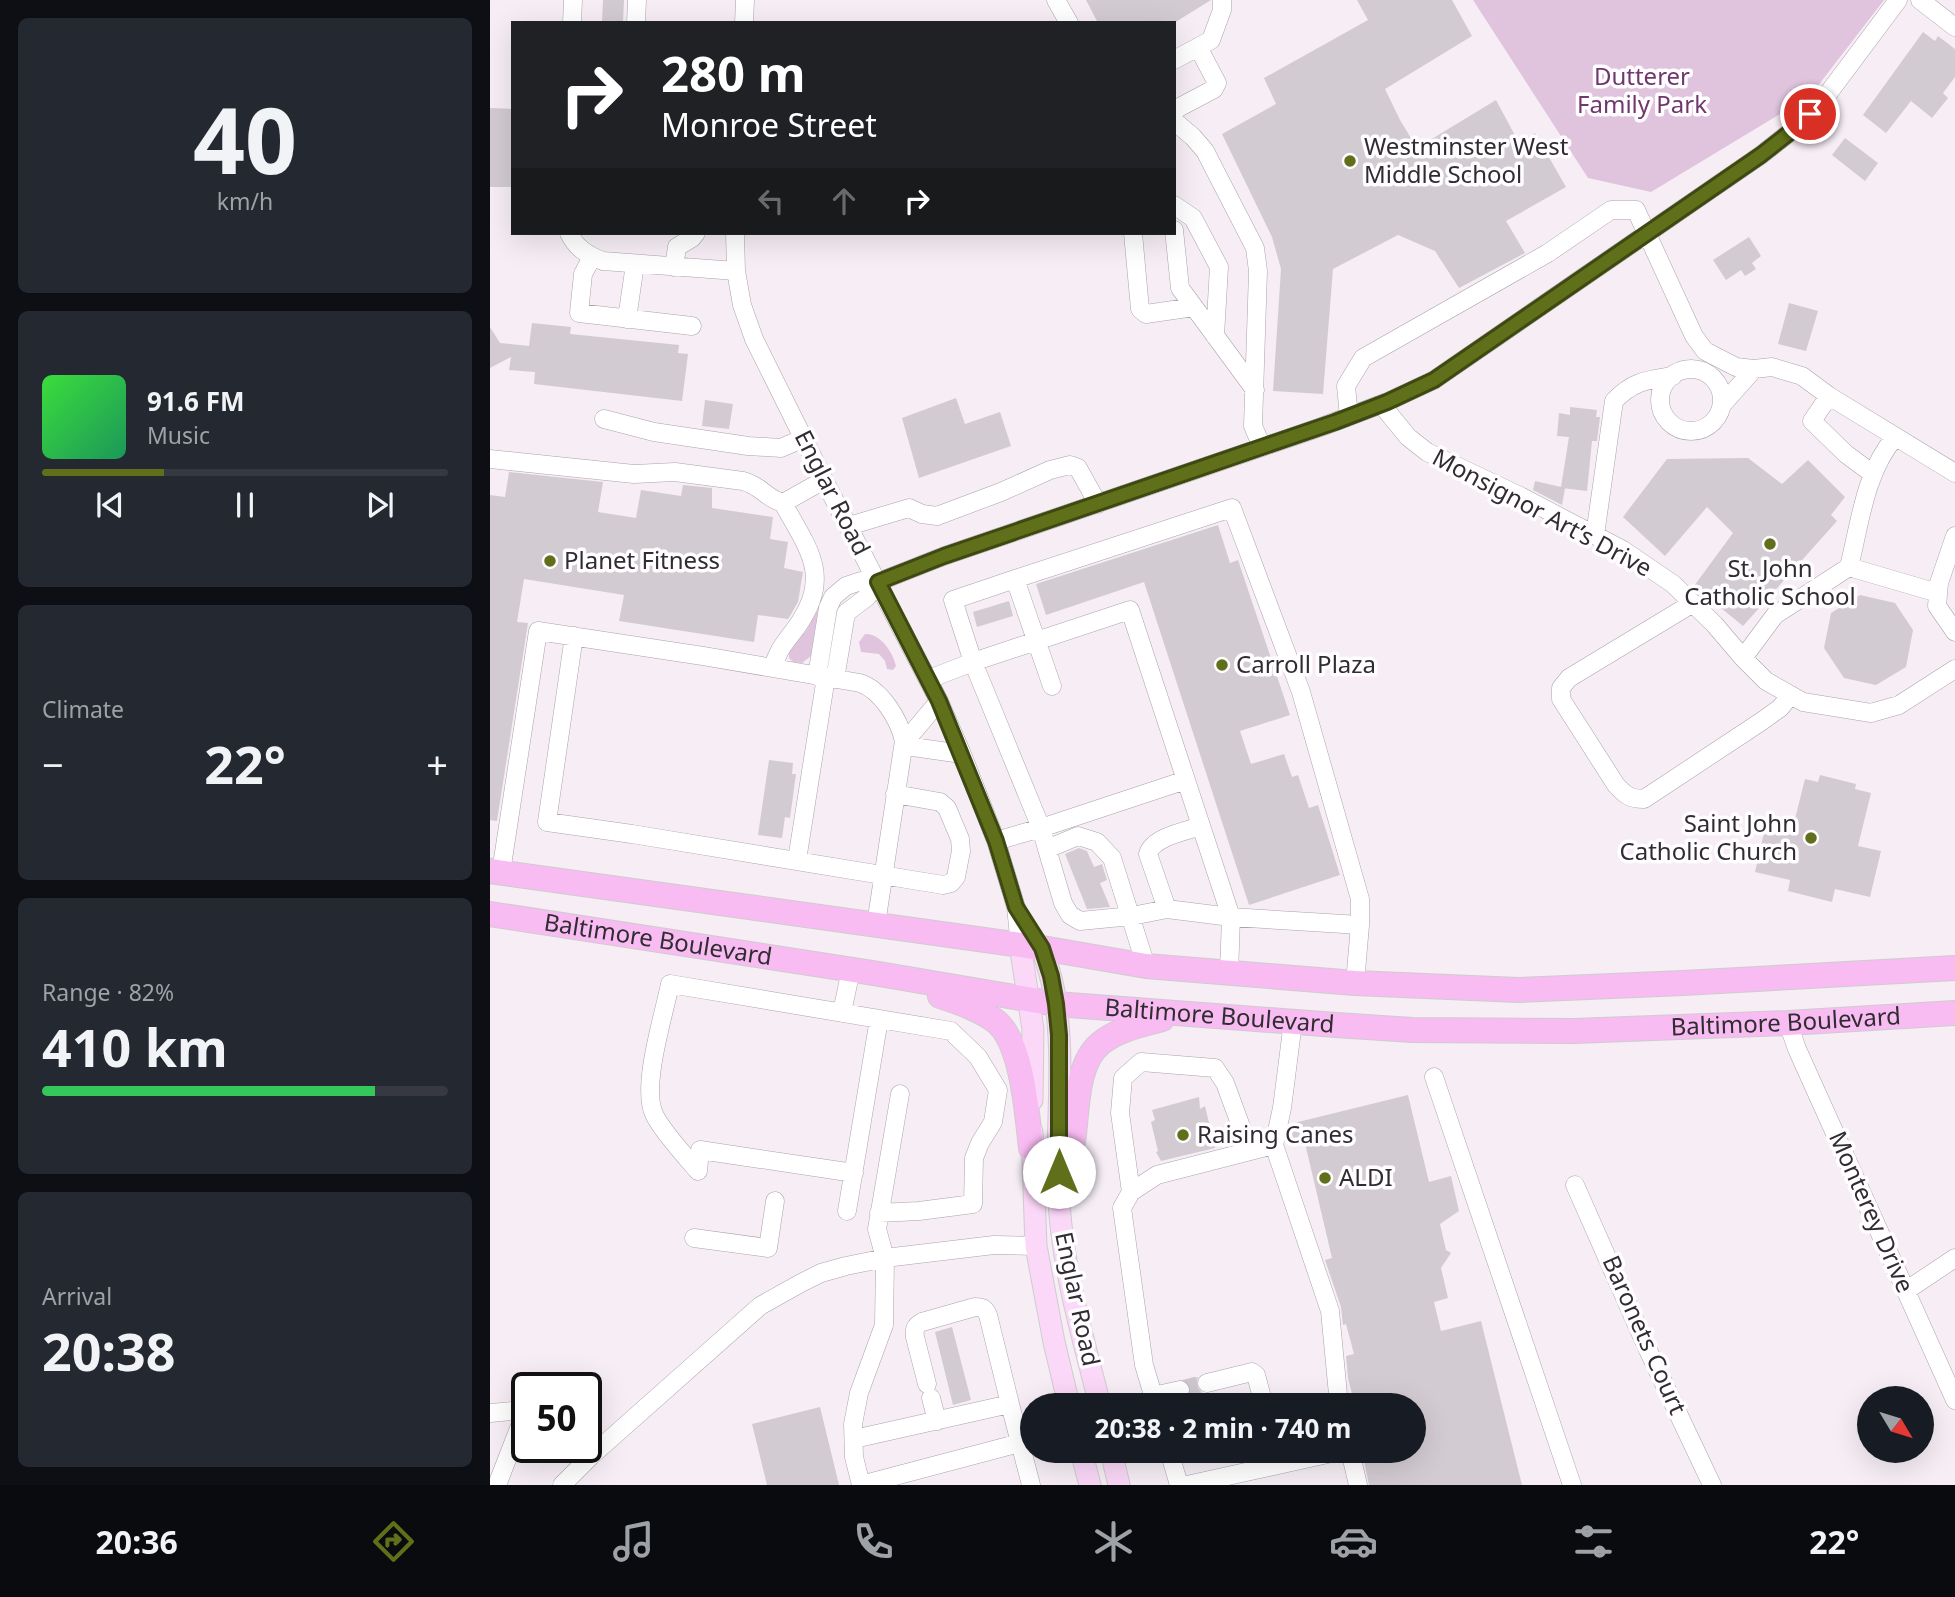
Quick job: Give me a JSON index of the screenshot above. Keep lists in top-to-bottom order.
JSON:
{
  "streets": {
    "highway": ["Baltimore Boulevard"],
    "main road": ["Englar Road"],
    "street": ["Monsignor Art’s Drive", "Monterey Drive", "Baronets Court"]
  },
  "crossings": [
    ["Englar Road", "Baltimore Boulevard"],
    ["Baltimore Boulevard", "Monterey Drive"]
  ],
  "parks": ["Dutterer Family Park"],
  "places": [
    "Westminster West Middle School",
    "St. John Catholic School",
    "Planet Fitness",
    "Carroll Plaza",
    "Saint John Catholic Church",
    "Raising Canes",
    "ALDI"
  ],
  "north": "bottom right",
  "page": {
    "tile": [
      ["40", "km/h"],
      "Climate",
      ["Range · 82%", "410 km"],
      ["Arrival", "20:38"]
    ],
    "turn": ["280 m", "Monroe Street"],
    "song": ["91.6 FM", "Music"],
    "heat": ["−", "22°", "+"],
    "limit": "50",
    "trip": "20:38 · 2 min · 740 m",
    "tabs": ["20:36", "22°"]
  }
}
